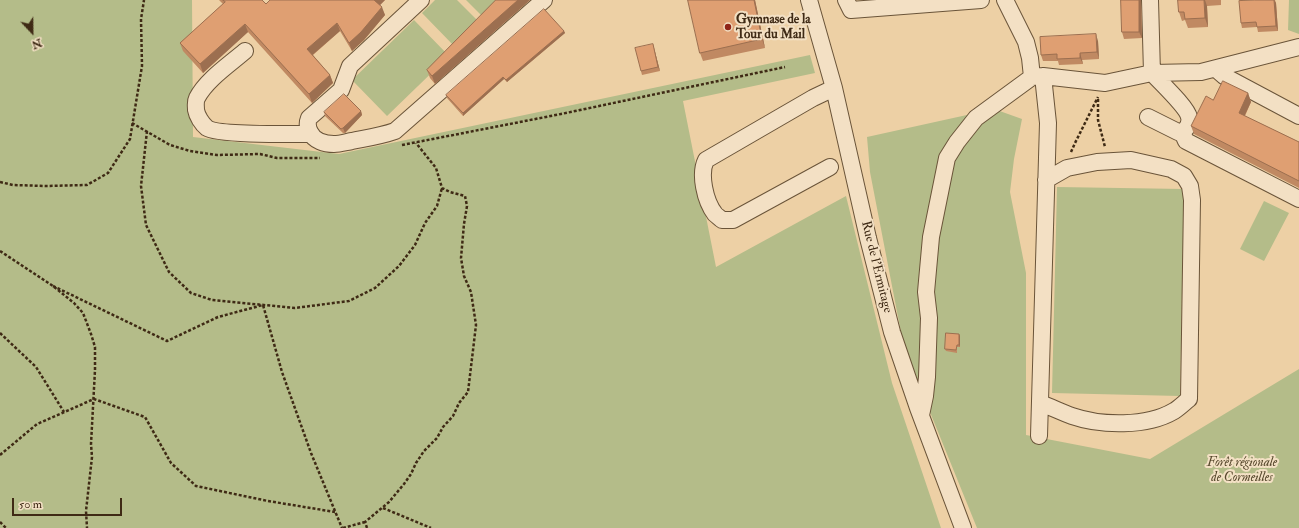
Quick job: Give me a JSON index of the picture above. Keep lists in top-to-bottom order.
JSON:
{
  "streets": {
    "street": ["Rue de l'Ermitage"]
  },
  "parks": ["Forêt régionale de Cormeilles"],
  "places": ["Gymnase de la Tour du Mail"],
  "scale_bar": "50 m",
  "north": "bottom"
}
